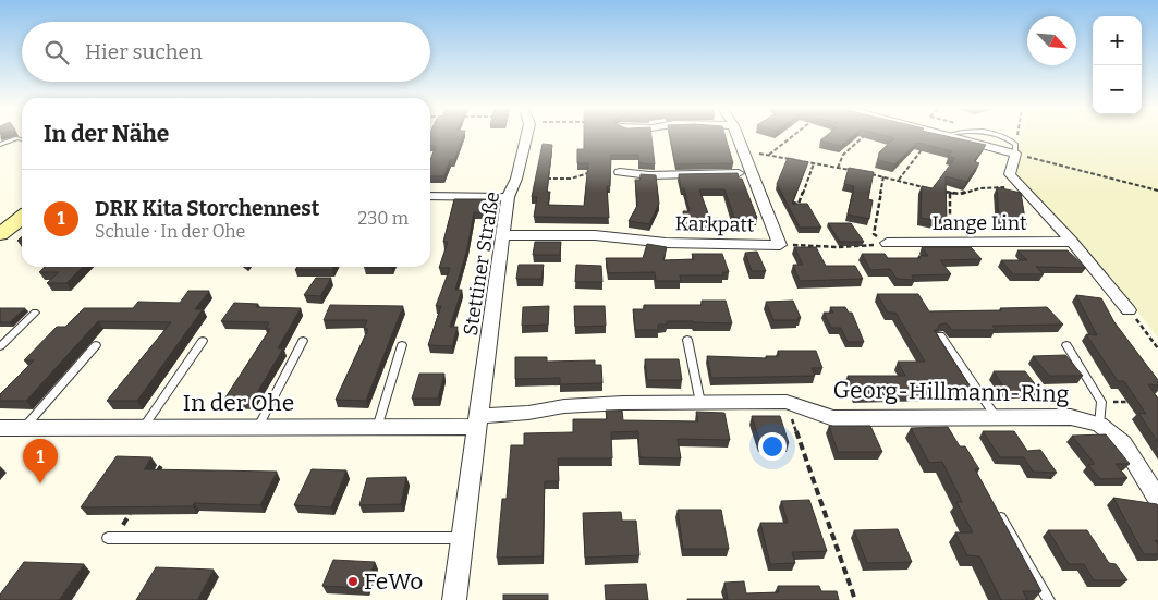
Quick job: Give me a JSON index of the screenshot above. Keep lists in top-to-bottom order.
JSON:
{
  "streets": {
    "street": [
      "Lange Lint",
      "Karkpatt",
      "Stettiner Straße",
      "Georg-Hillmann-Ring",
      "In der Ohe"
    ]
  },
  "crossings": [
    ["Karkpatt", "Stettiner Straße"],
    ["Stettiner Straße", "Georg-Hillmann-Ring"],
    ["Stettiner Straße", "In der Ohe"],
    ["Georg-Hillmann-Ring", "In der Ohe"]
  ],
  "places": ["FeWo"],
  "north": "bottom right",
  "page": {
    "map_buttons": ["+", "−"],
    "search": "Hier suchen",
    "heading": "In der Nähe",
    "list": [
      {
        "mark": "1",
        "name": "DRK Kita Storchennest",
        "note": "Schule · In der Ohe",
        "value": "230 m"
      }
    ],
    "pins": "1"
  }
}
